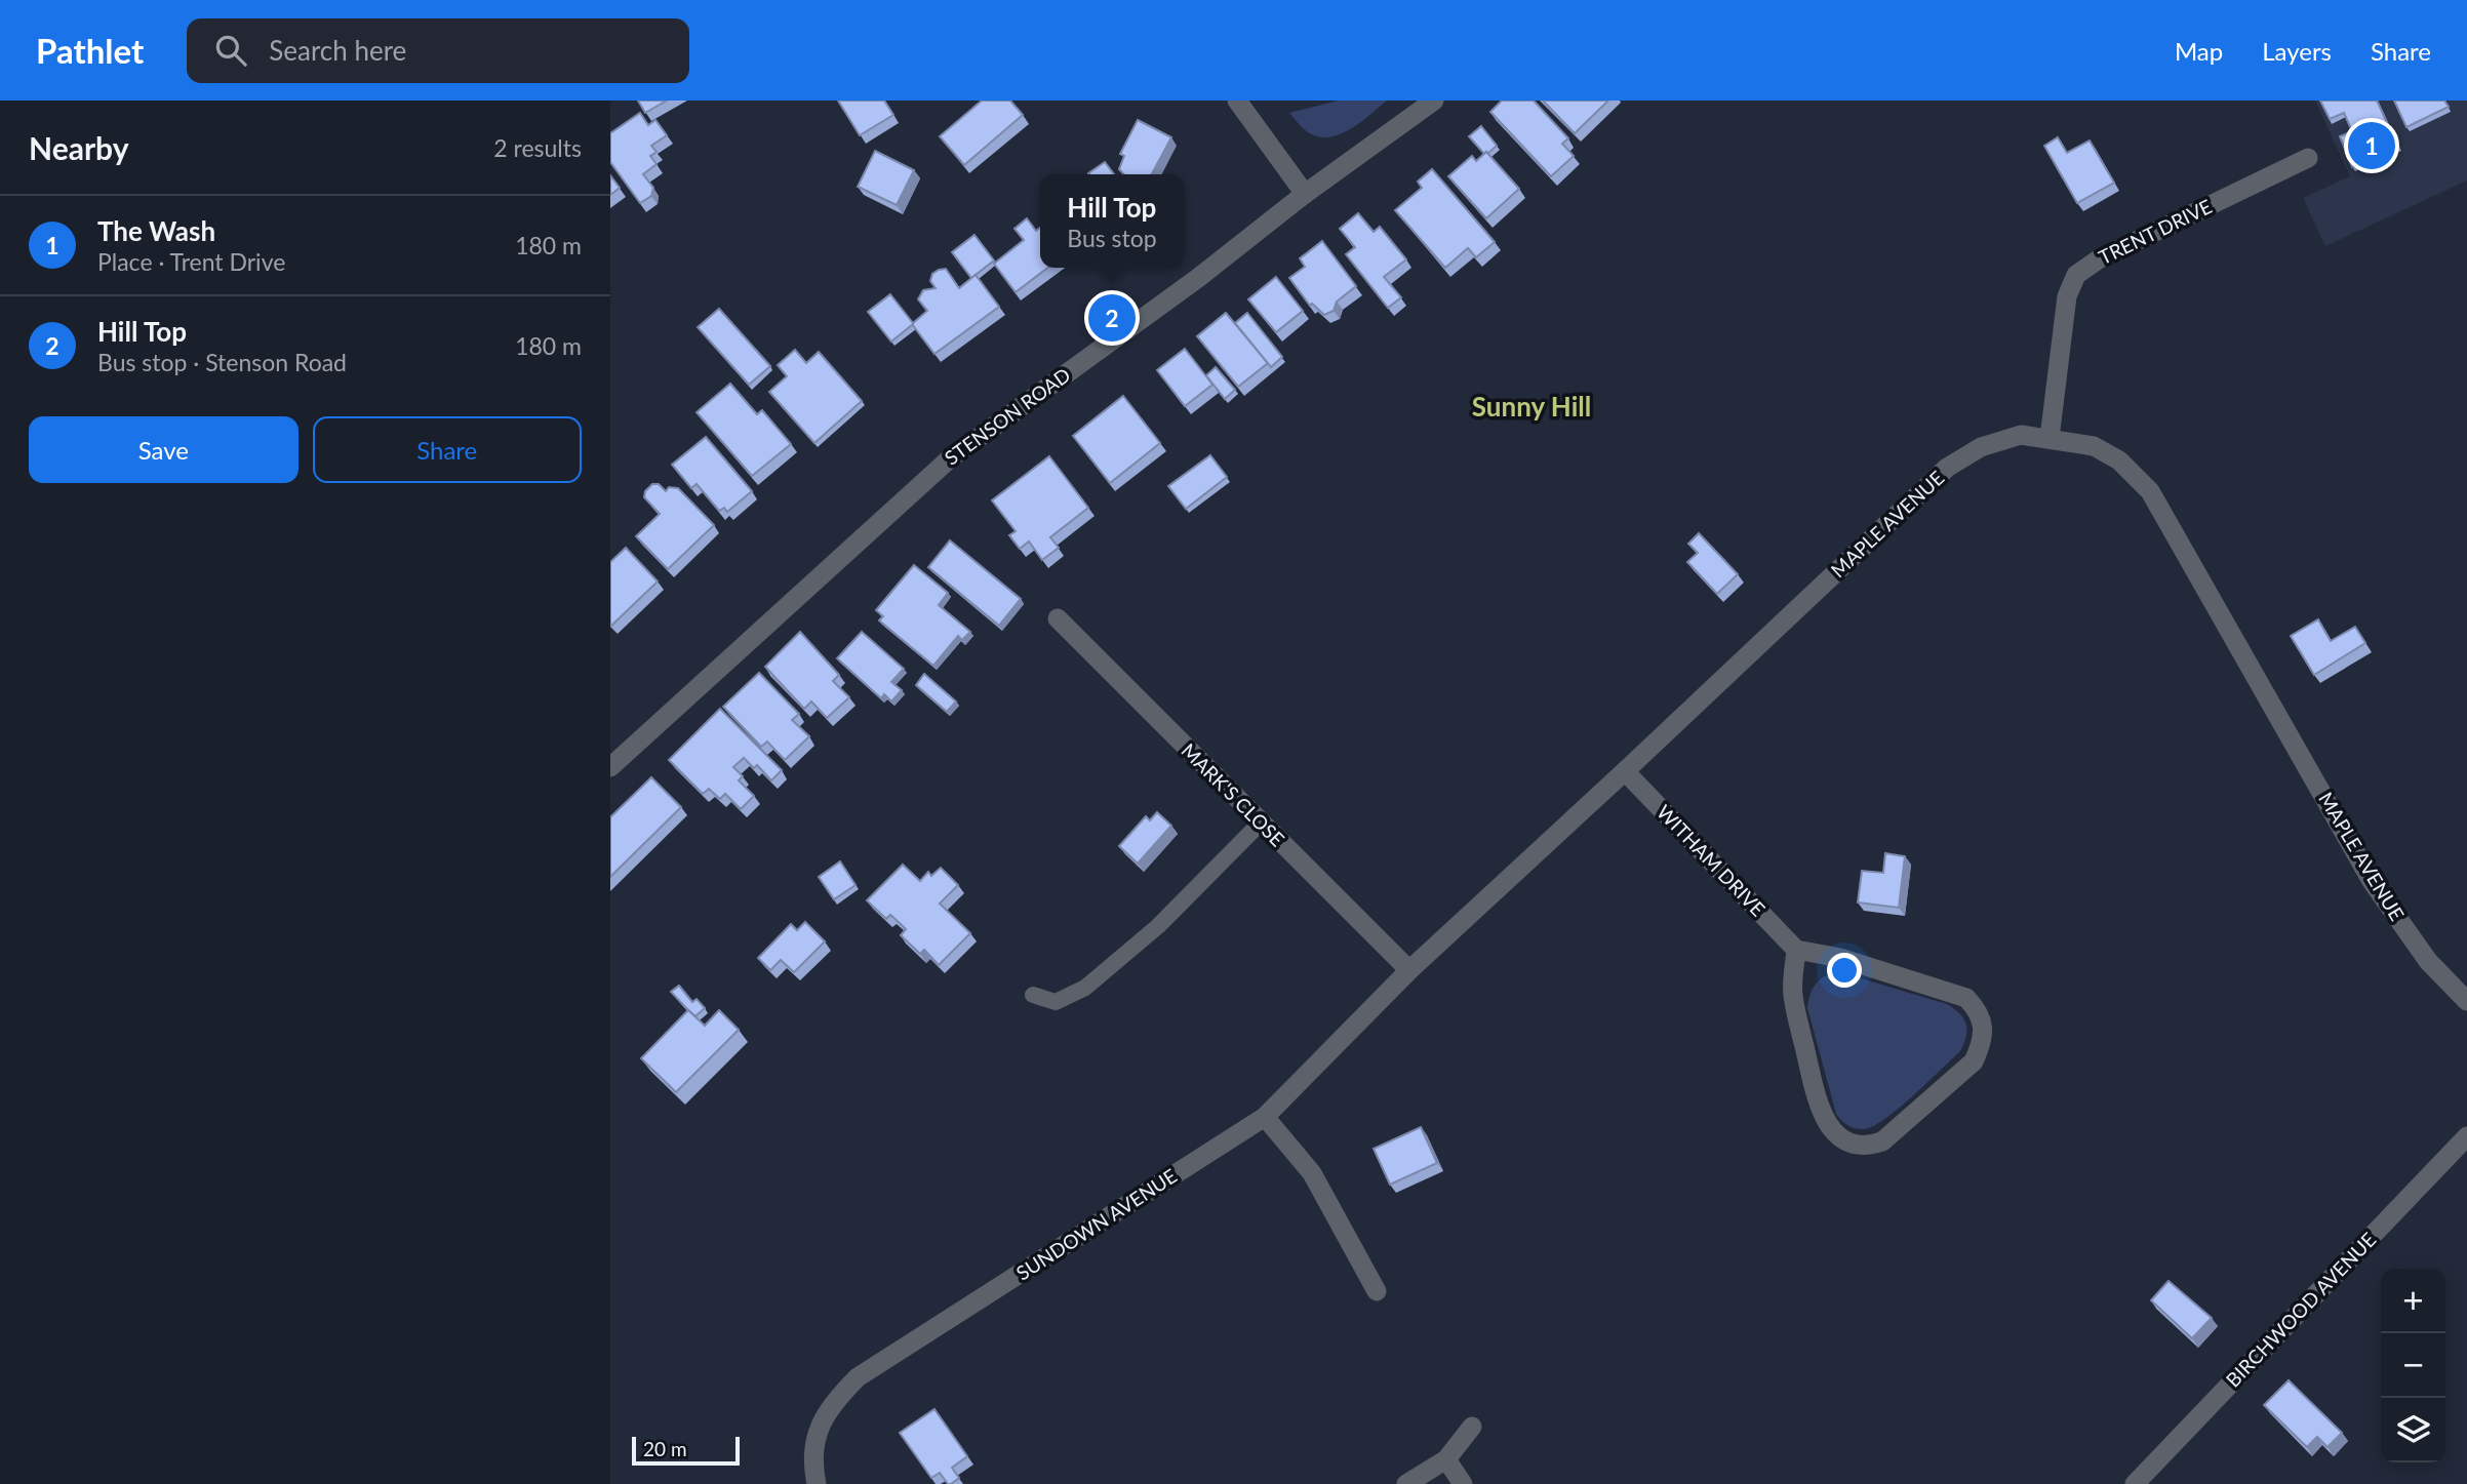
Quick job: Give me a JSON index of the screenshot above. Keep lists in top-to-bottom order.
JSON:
{
  "streets": {
    "street": [
      "TRENT DRIVE",
      "STENSON ROAD",
      "MAPLE AVENUE",
      "MARK'S CLOSE",
      "WITHAM DRIVE",
      "SUNDOWN AVENUE",
      "BIRCHWOOD AVENUE"
    ]
  },
  "crossings": [
    ["TRENT DRIVE", "MAPLE AVENUE"],
    ["MAPLE AVENUE", "MARK'S CLOSE"],
    ["MAPLE AVENUE", "WITHAM DRIVE"],
    ["MAPLE AVENUE", "SUNDOWN AVENUE"],
    ["MARK'S CLOSE", "SUNDOWN AVENUE"]
  ],
  "districts": ["Sunny Hill"],
  "scale_bar": "20 m",
  "page": {
    "header": "Pathlet",
    "search": "Search here",
    "nav": ["Map", "Layers", "Share"],
    "heading": ["Nearby", "2 results"],
    "pins": ["1", "2"],
    "popup": ["Hill Top", "Bus stop"],
    "list": [
      {
        "mark": "1",
        "name": "The Wash",
        "note": "Place · Trent Drive",
        "value": "180 m"
      },
      {
        "mark": "2",
        "name": "Hill Top",
        "note": "Bus stop · Stenson Road",
        "value": "180 m"
      }
    ],
    "buttons": ["Save", "Share"],
    "map_buttons": ["+", "−"],
    "scale": "20 m"
  }
}
